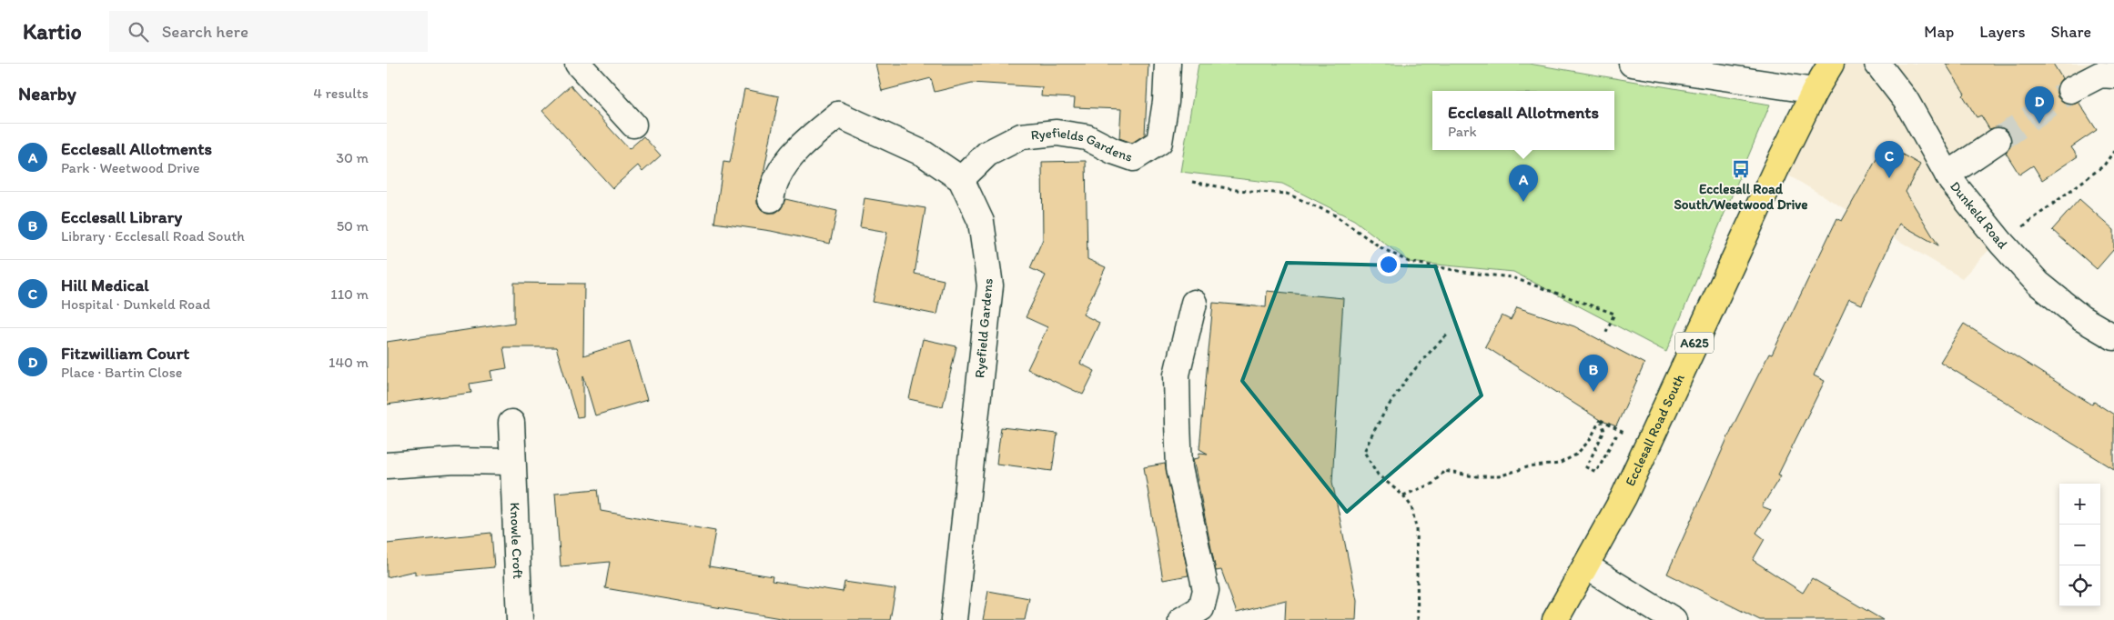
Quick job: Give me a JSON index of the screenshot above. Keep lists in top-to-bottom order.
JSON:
{
  "streets": {
    "main road": ["A625", "Ecclesall Road South"],
    "street": [
      "Ryefields Gardens",
      "Dunkeld Road",
      "Ryefield Gardens",
      "Knowle Croft"
    ]
  },
  "crossings": [
    ["Ryefields Gardens", "Ryefield Gardens"]
  ],
  "places": {
    "bus stop": ["Ecclesall Road South/Weetwood Drive"]
  },
  "page": {
    "header": "Kartio",
    "search": "Search here",
    "nav": ["Map", "Layers", "Share"],
    "heading": ["Nearby", "4 results"],
    "pins": [
      "D",
      "C",
      "A",
      "B"
    ],
    "popup": ["Ecclesall Allotments", "Park"],
    "list": [
      {
        "mark": "A",
        "name": "Ecclesall Allotments",
        "note": "Park · Weetwood Drive",
        "value": "30 m"
      },
      {
        "mark": "B",
        "name": "Ecclesall Library",
        "note": "Library · Ecclesall Road South",
        "value": "50 m"
      },
      {
        "mark": "C",
        "name": "Hill Medical",
        "note": "Hospital · Dunkeld Road",
        "value": "110 m"
      },
      {
        "mark": "D",
        "name": "Fitzwilliam Court",
        "note": "Place · Bartin Close",
        "value": "140 m"
      }
    ],
    "map_buttons": ["+", "−"]
  }
}
